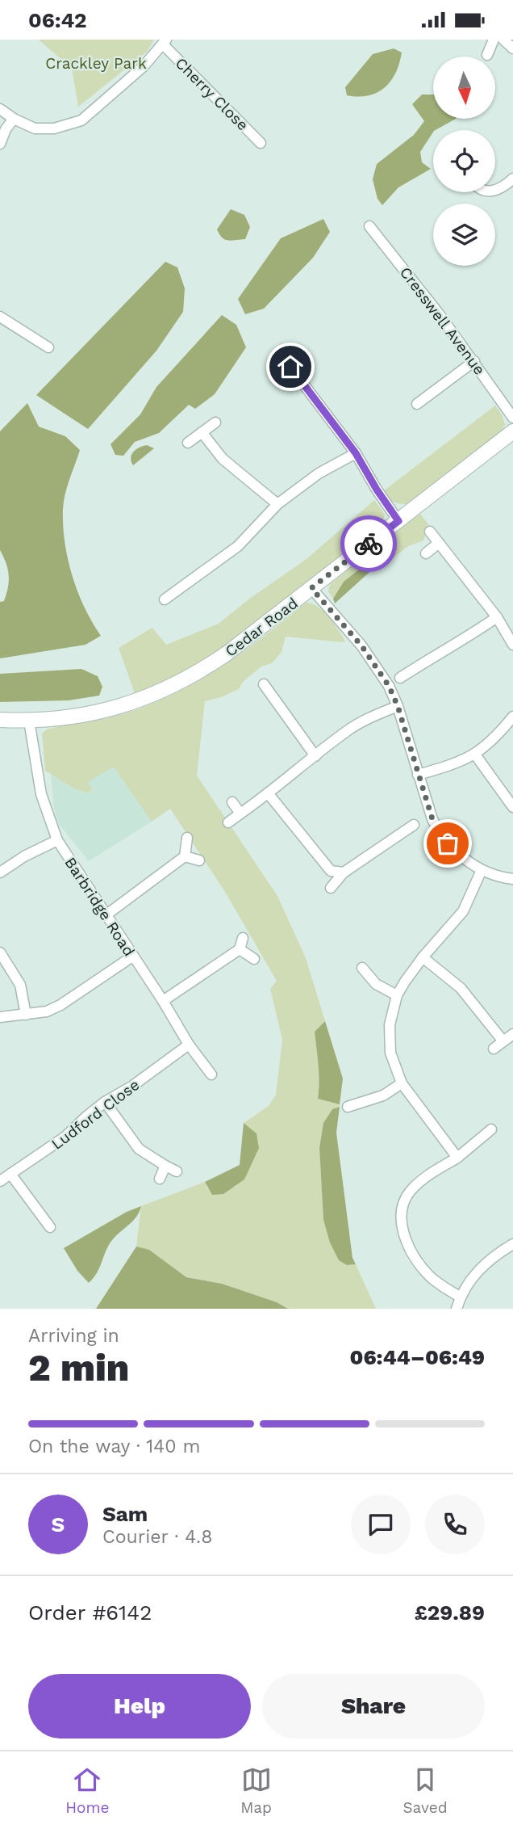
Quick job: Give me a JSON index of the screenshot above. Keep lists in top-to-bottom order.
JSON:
{
  "streets": {
    "street": [
      "Cherry Close",
      "Cresswell Avenue",
      "Cedar Road",
      "Barbridge Road",
      "Ludford Close"
    ]
  },
  "crossings": [
    ["Cedar Road", "Barbridge Road"],
    ["Barbridge Road", "Ludford Close"]
  ],
  "parks": ["Crackley Park"],
  "north": "bottom",
  "page": {
    "status": "06:42",
    "heading": ["2 min", "Arriving in", "06:44–06:49"],
    "panel": [
      "Sam",
      "Courier · 4.8",
      "Order #6142",
      "£29.89"
    ],
    "bar": "On the way · 140 m",
    "round": "S",
    "buttons": ["Help", "Share"],
    "tabs": ["Home", "Map", "Saved"]
  }
}
